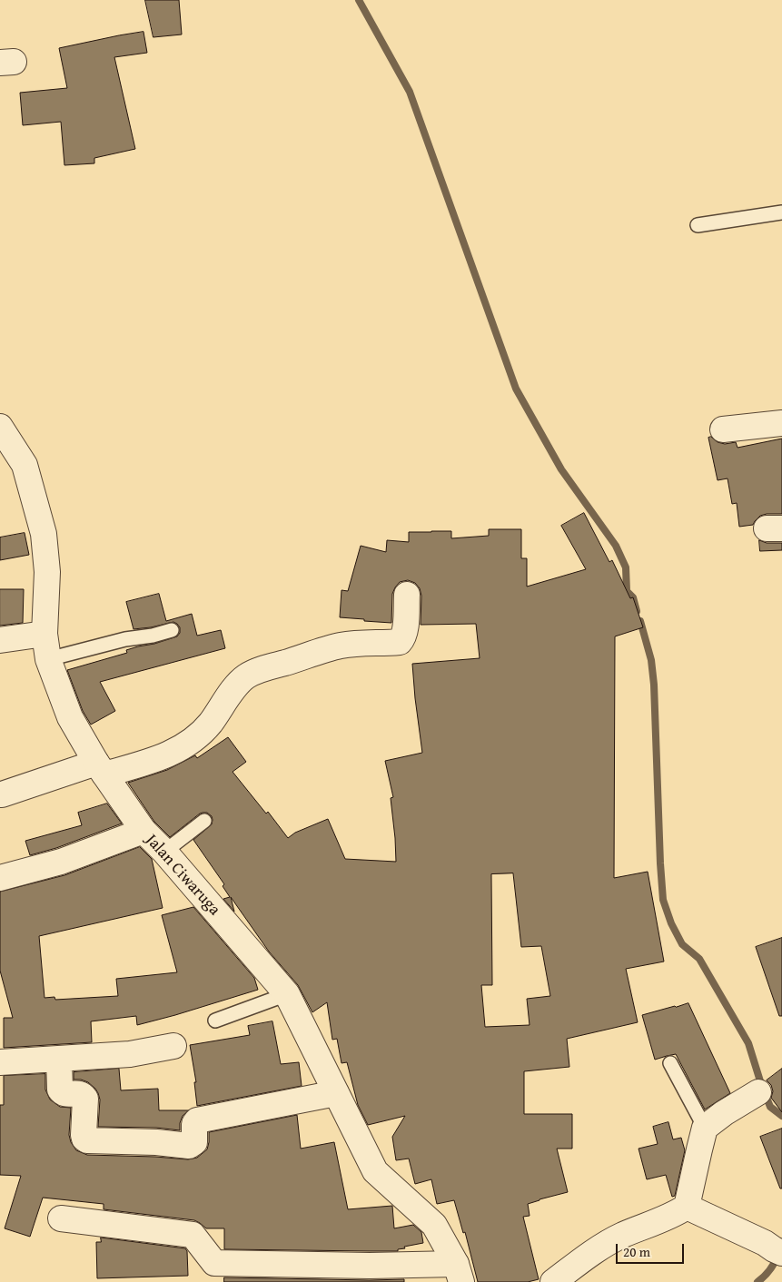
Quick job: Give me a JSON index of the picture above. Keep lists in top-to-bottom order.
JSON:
{
  "streets": {
    "street": ["Jalan Ciwaruga"]
  },
  "scale_bar": "20 m"
}
